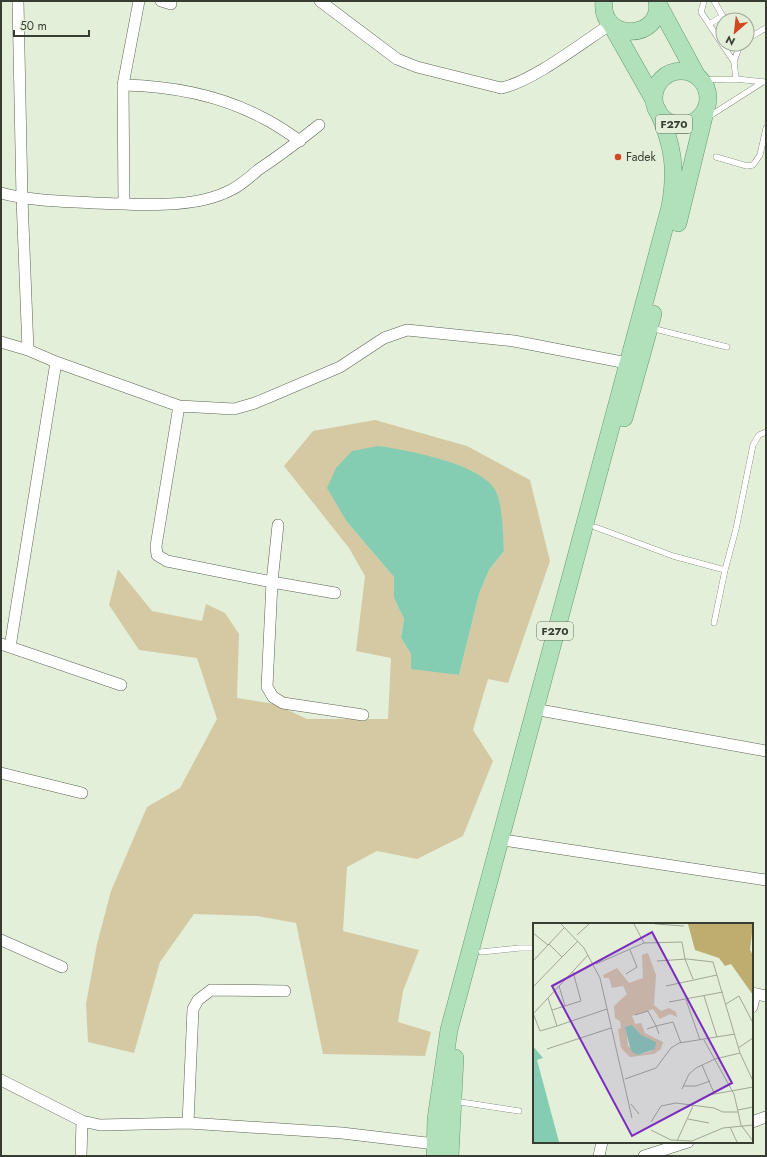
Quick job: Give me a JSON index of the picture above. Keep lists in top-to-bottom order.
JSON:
{
  "streets": {
    "main road": ["F270"]
  },
  "places": ["Fadek"],
  "scale_bar": "50 m",
  "north": "bottom left"
}
